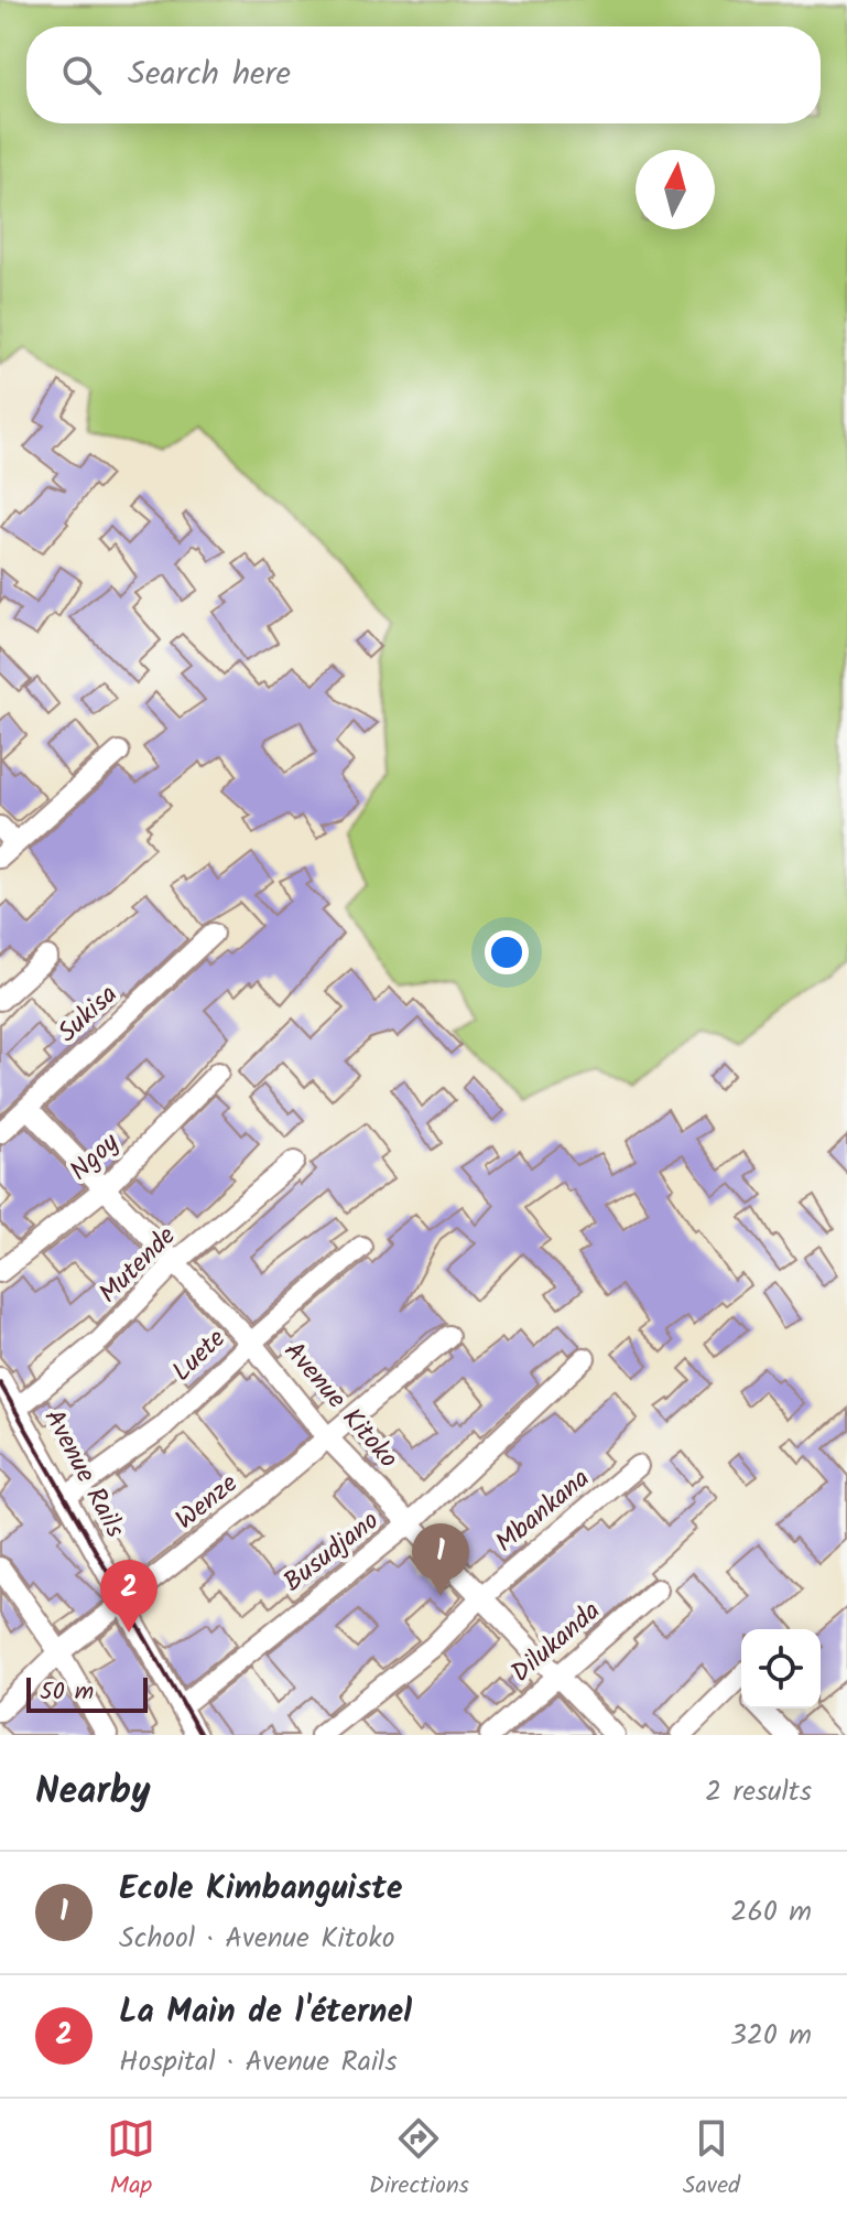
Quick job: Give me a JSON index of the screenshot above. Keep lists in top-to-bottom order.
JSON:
{
  "streets": {
    "street": [
      "Sukisa",
      "Ngoy",
      "Mutende",
      "Luete",
      "Avenue Kitoko",
      "Avenue Rails",
      "Wenze",
      "Mbankana",
      "Busudjano",
      "Dilukanda"
    ]
  },
  "crossings": [
    ["Sukisa", "Avenue Kitoko"],
    ["Ngoy", "Avenue Kitoko"],
    ["Mutende", "Avenue Kitoko"],
    ["Mutende", "Avenue Rails"],
    ["Luete", "Avenue Kitoko"],
    ["Luete", "Avenue Rails"],
    ["Avenue Kitoko", "Wenze"],
    ["Avenue Kitoko", "Mbankana"],
    ["Avenue Kitoko", "Busudjano"],
    ["Avenue Kitoko", "Dilukanda"],
    ["Avenue Rails", "Wenze"],
    ["Avenue Rails", "Busudjano"]
  ],
  "scale_bar": "50 m",
  "north": "top",
  "page": {
    "search": "Search here",
    "pins": ["1", "2"],
    "scale": "50 m",
    "heading": ["Nearby", "2 results"],
    "list": [
      {
        "mark": "1",
        "name": "Ecole Kimbanguiste",
        "note": "School · Avenue Kitoko",
        "value": "260 m"
      },
      {
        "mark": "2",
        "name": "La Main de l'éternel",
        "note": "Hospital · Avenue Rails",
        "value": "320 m"
      }
    ],
    "nav": ["Map", "Directions", "Saved"]
  }
}
